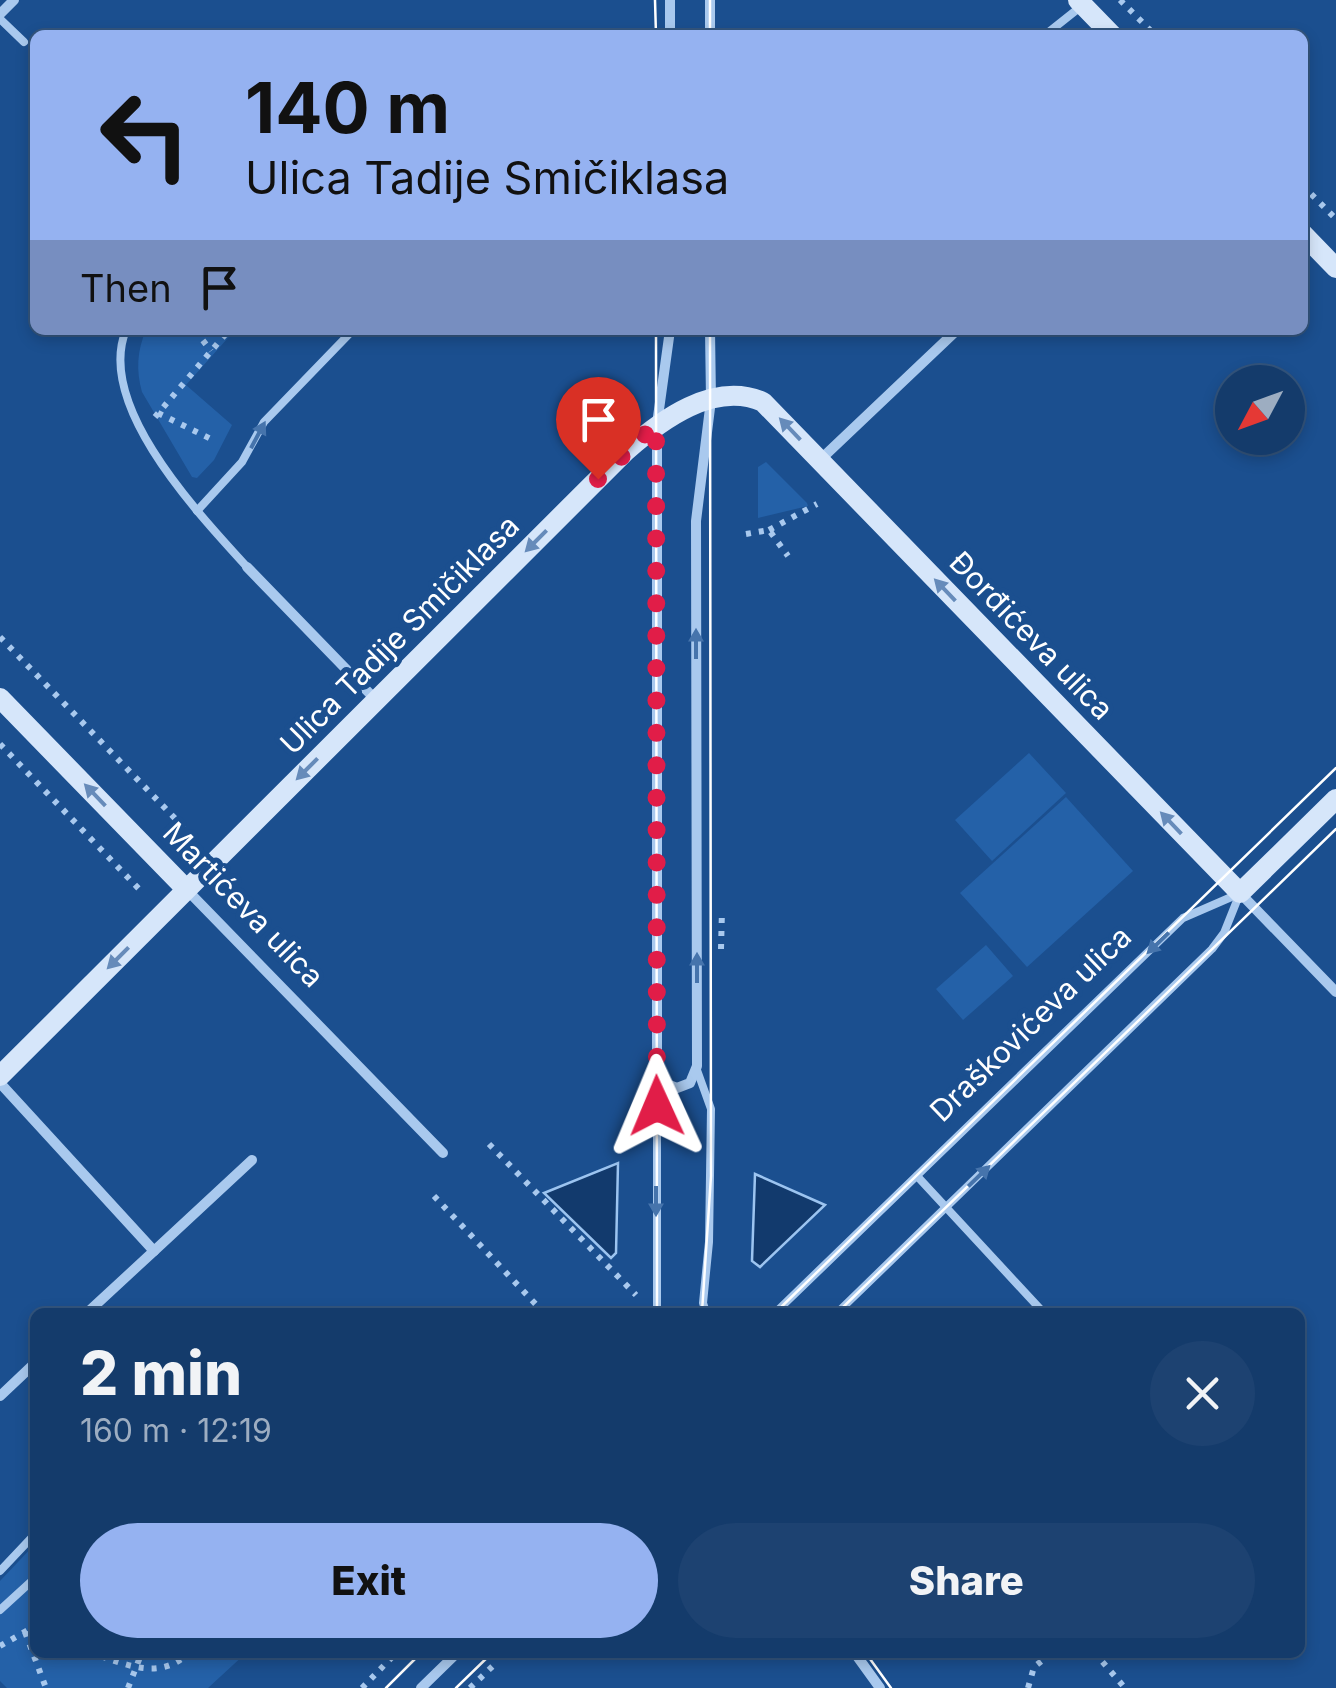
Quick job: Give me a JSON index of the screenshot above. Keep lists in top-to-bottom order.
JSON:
{
  "streets": {
    "street": [
      "Ulica Tadije Smičiklasa",
      "Đorđićeva ulica",
      "Martićeva ulica",
      "Draškovićeva ulica"
    ]
  },
  "crossings": [
    ["Ulica Tadije Smičiklasa", "Đorđićeva ulica"],
    ["Ulica Tadije Smičiklasa", "Martićeva ulica"],
    ["Đorđićeva ulica", "Draškovićeva ulica"]
  ],
  "one_way": ["Ulica Tadije Smičiklasa", "Đorđićeva ulica", "Martićeva ulica"],
  "north": "bottom left",
  "page": {
    "turn": ["140 m", "Ulica Tadije Smičiklasa"],
    "then": "Then",
    "heading": ["2 min", "160 m · 12:19"],
    "buttons": ["Exit", "Share"]
  }
}
